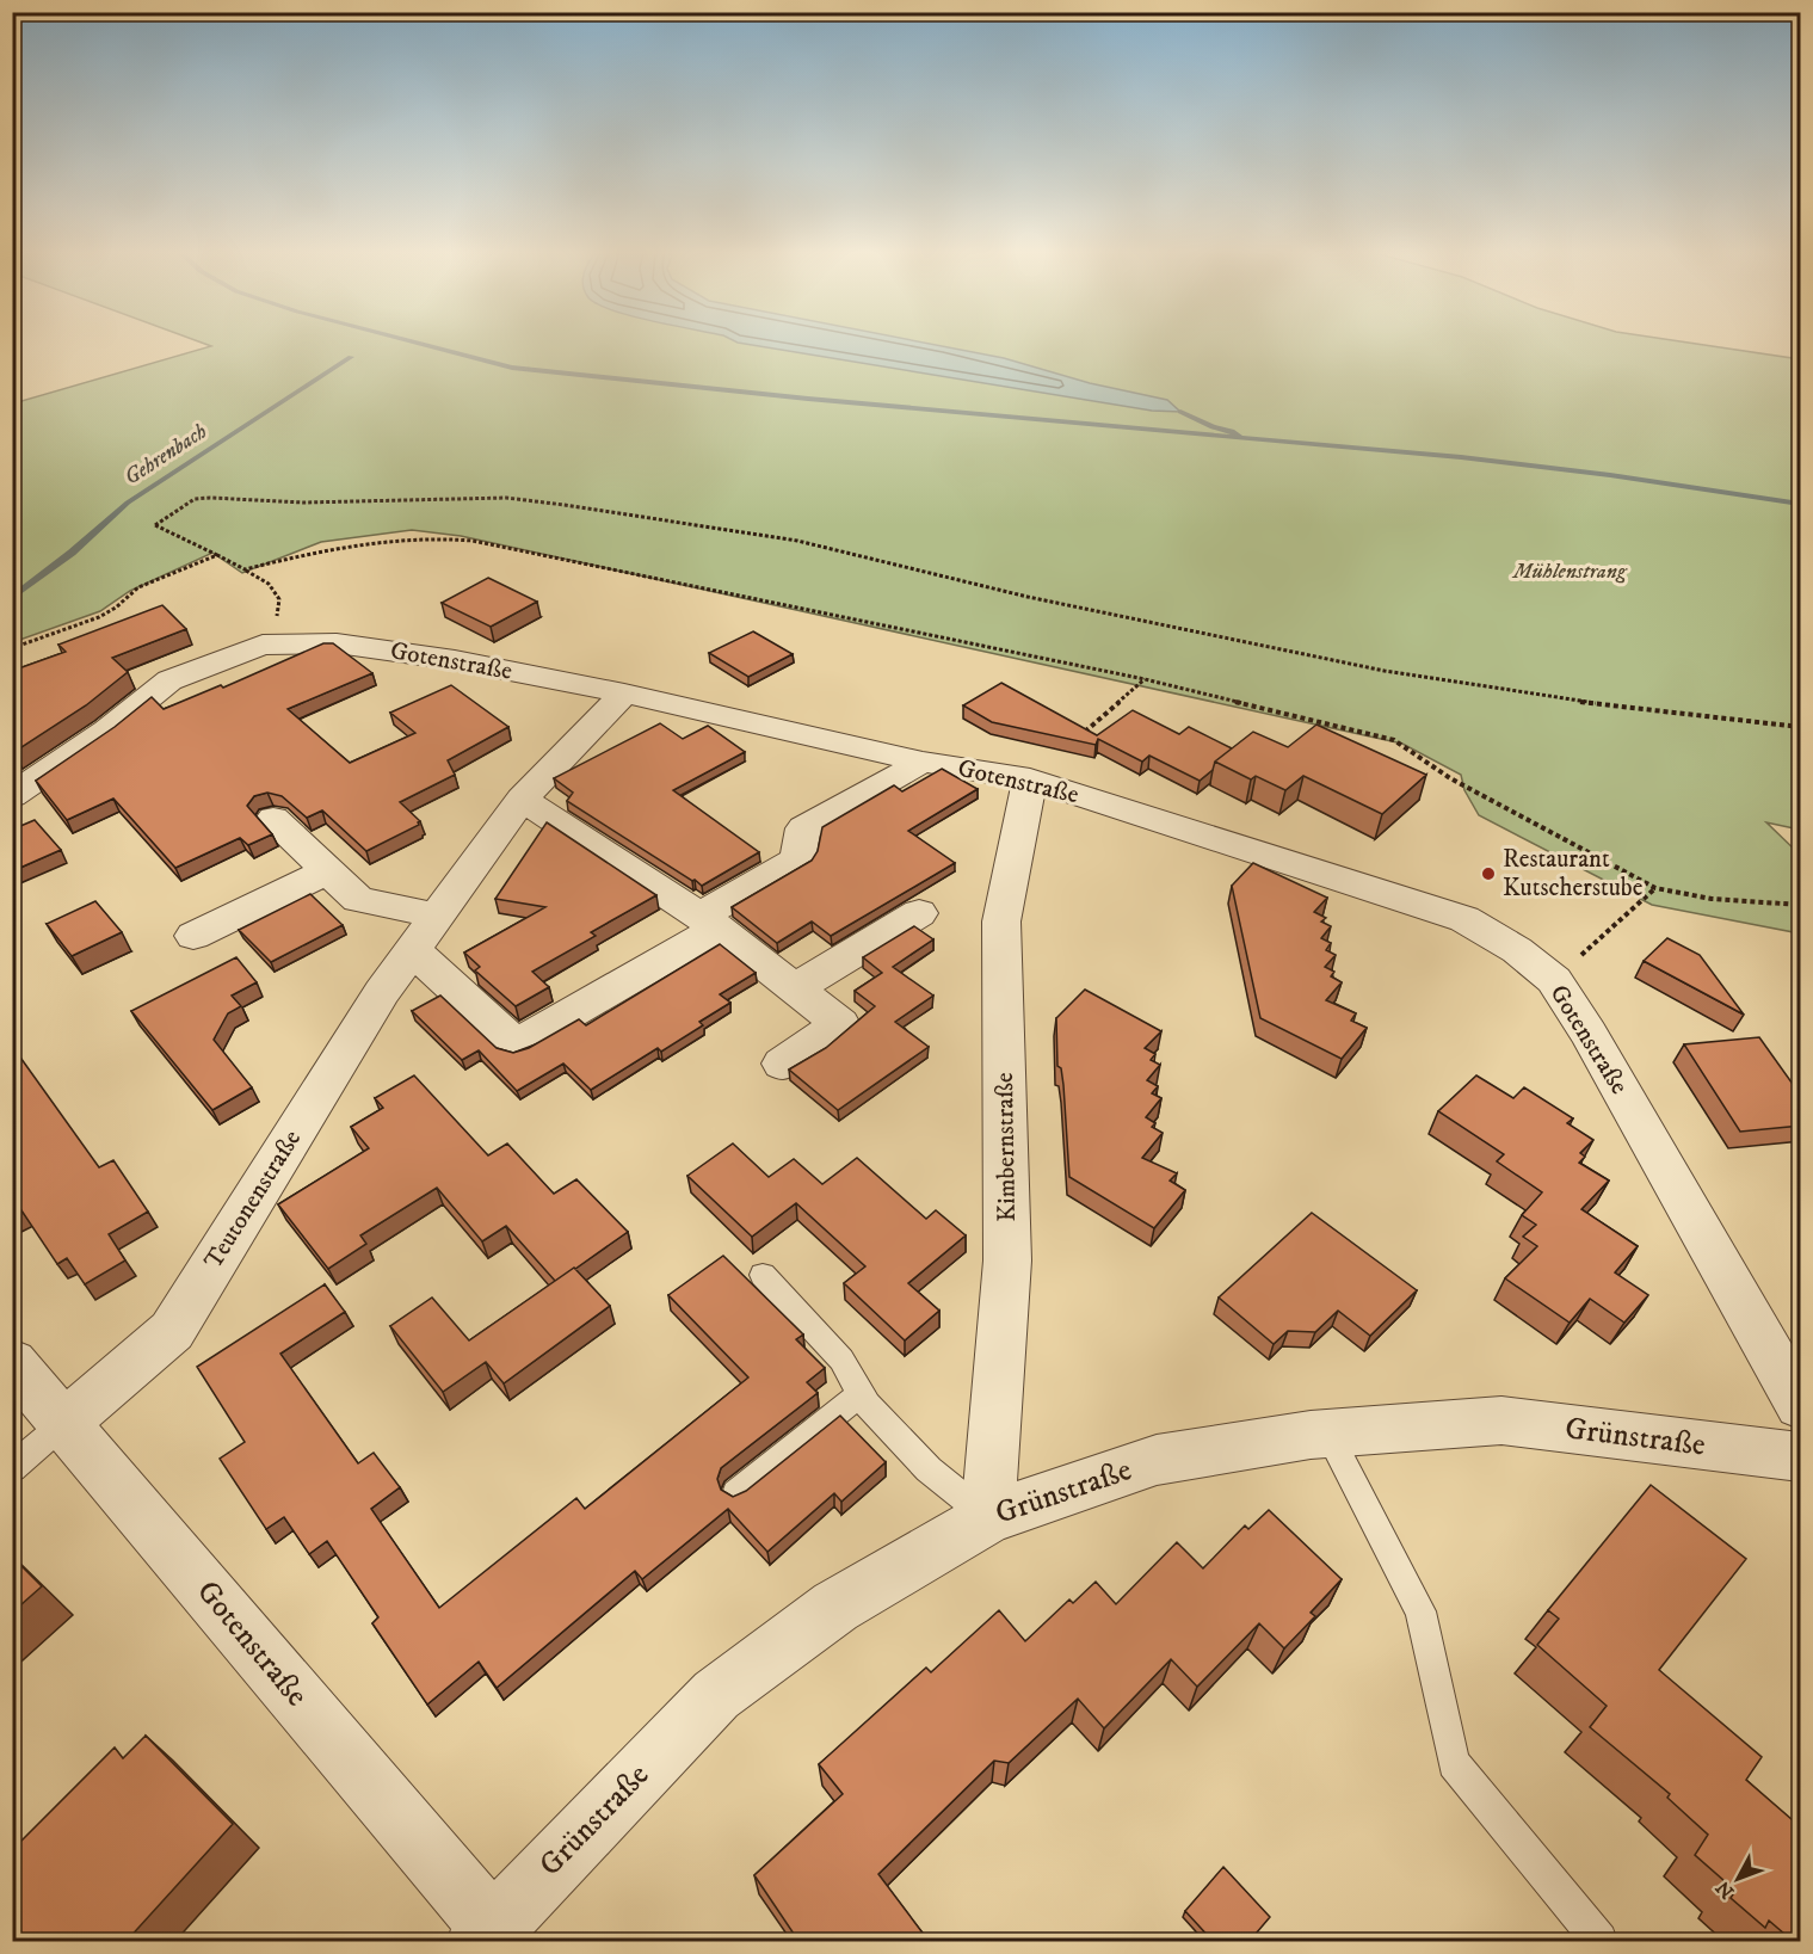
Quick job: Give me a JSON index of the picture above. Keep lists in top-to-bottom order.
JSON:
{
  "streets": {
    "street": [
      "Gotenstraße",
      "Kimbernstraße",
      "Teutonenstraße",
      "Grünstraße"
    ]
  },
  "crossings": [
    ["Gotenstraße", "Kimbernstraße"],
    ["Gotenstraße", "Teutonenstraße"],
    ["Gotenstraße", "Grünstraße"],
    ["Kimbernstraße", "Grünstraße"]
  ],
  "water": ["Gehrenbach"],
  "parks": ["Mühlenstrang"],
  "places": ["Restaurant Kutscherstube"],
  "north": "bottom left"
}
